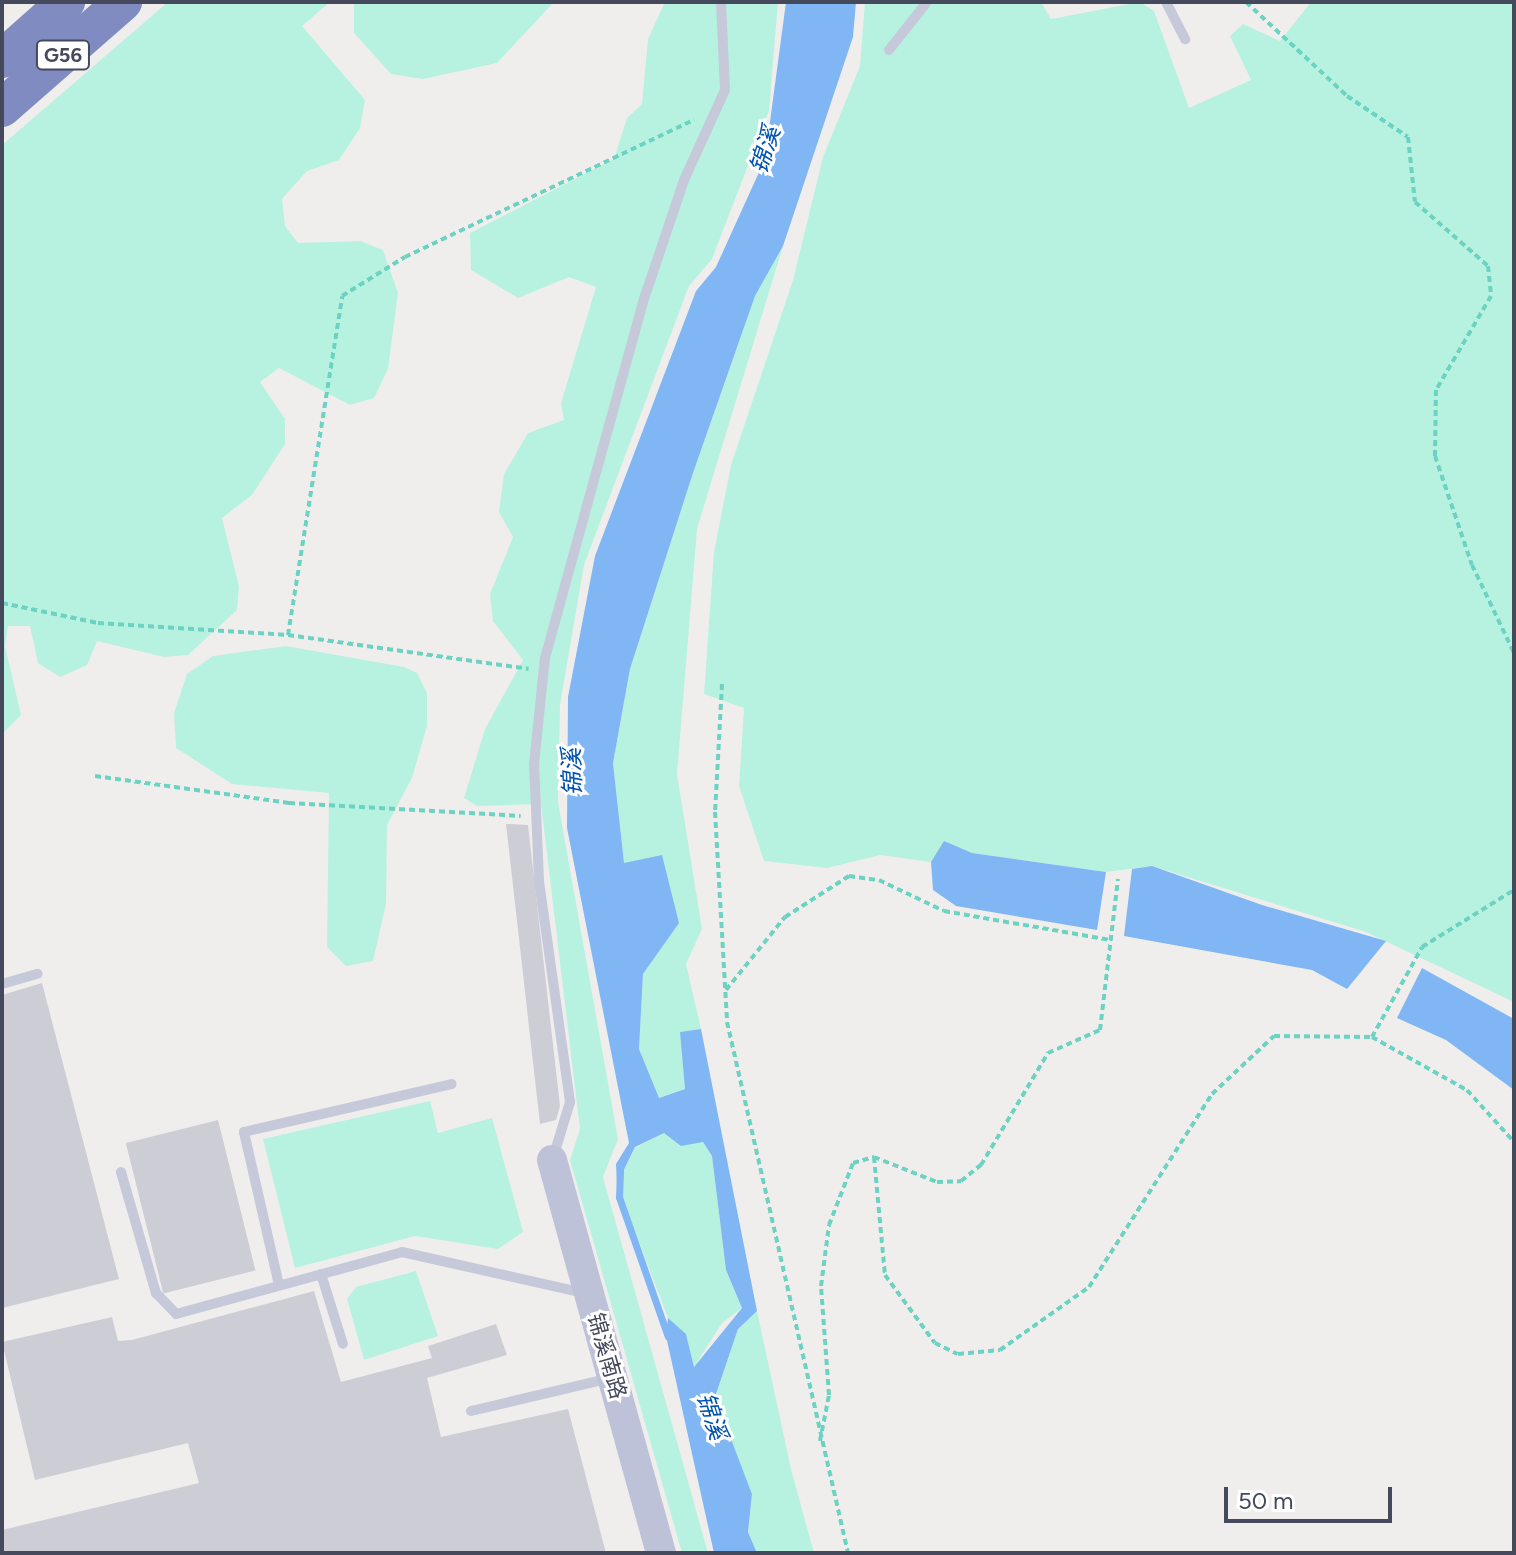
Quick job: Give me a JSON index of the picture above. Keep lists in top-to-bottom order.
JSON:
{
  "streets": {
    "highway": ["G56"],
    "street": ["锦溪南路"]
  },
  "water": ["锦溪"],
  "scale_bar": "50 m"
}
